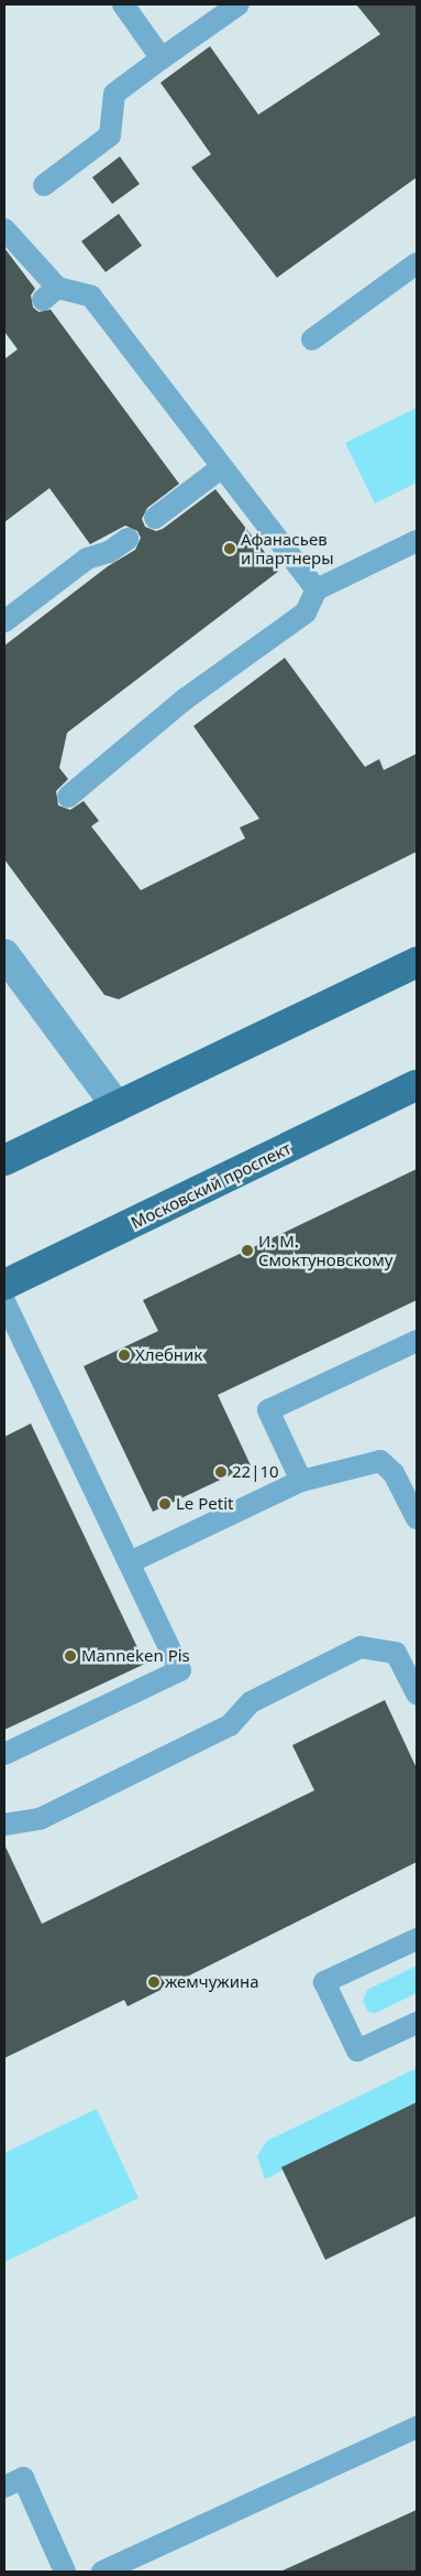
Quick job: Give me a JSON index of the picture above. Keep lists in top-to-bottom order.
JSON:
{
  "streets": {
    "main road": ["Московский проспект"]
  },
  "places": [
    "Афанасьев и партнеры",
    "И. М. Смоктуновскому",
    "Хлебник",
    "22|10",
    "Le Petit",
    "Manneken Pis",
    "жемчужина"
  ]
}
